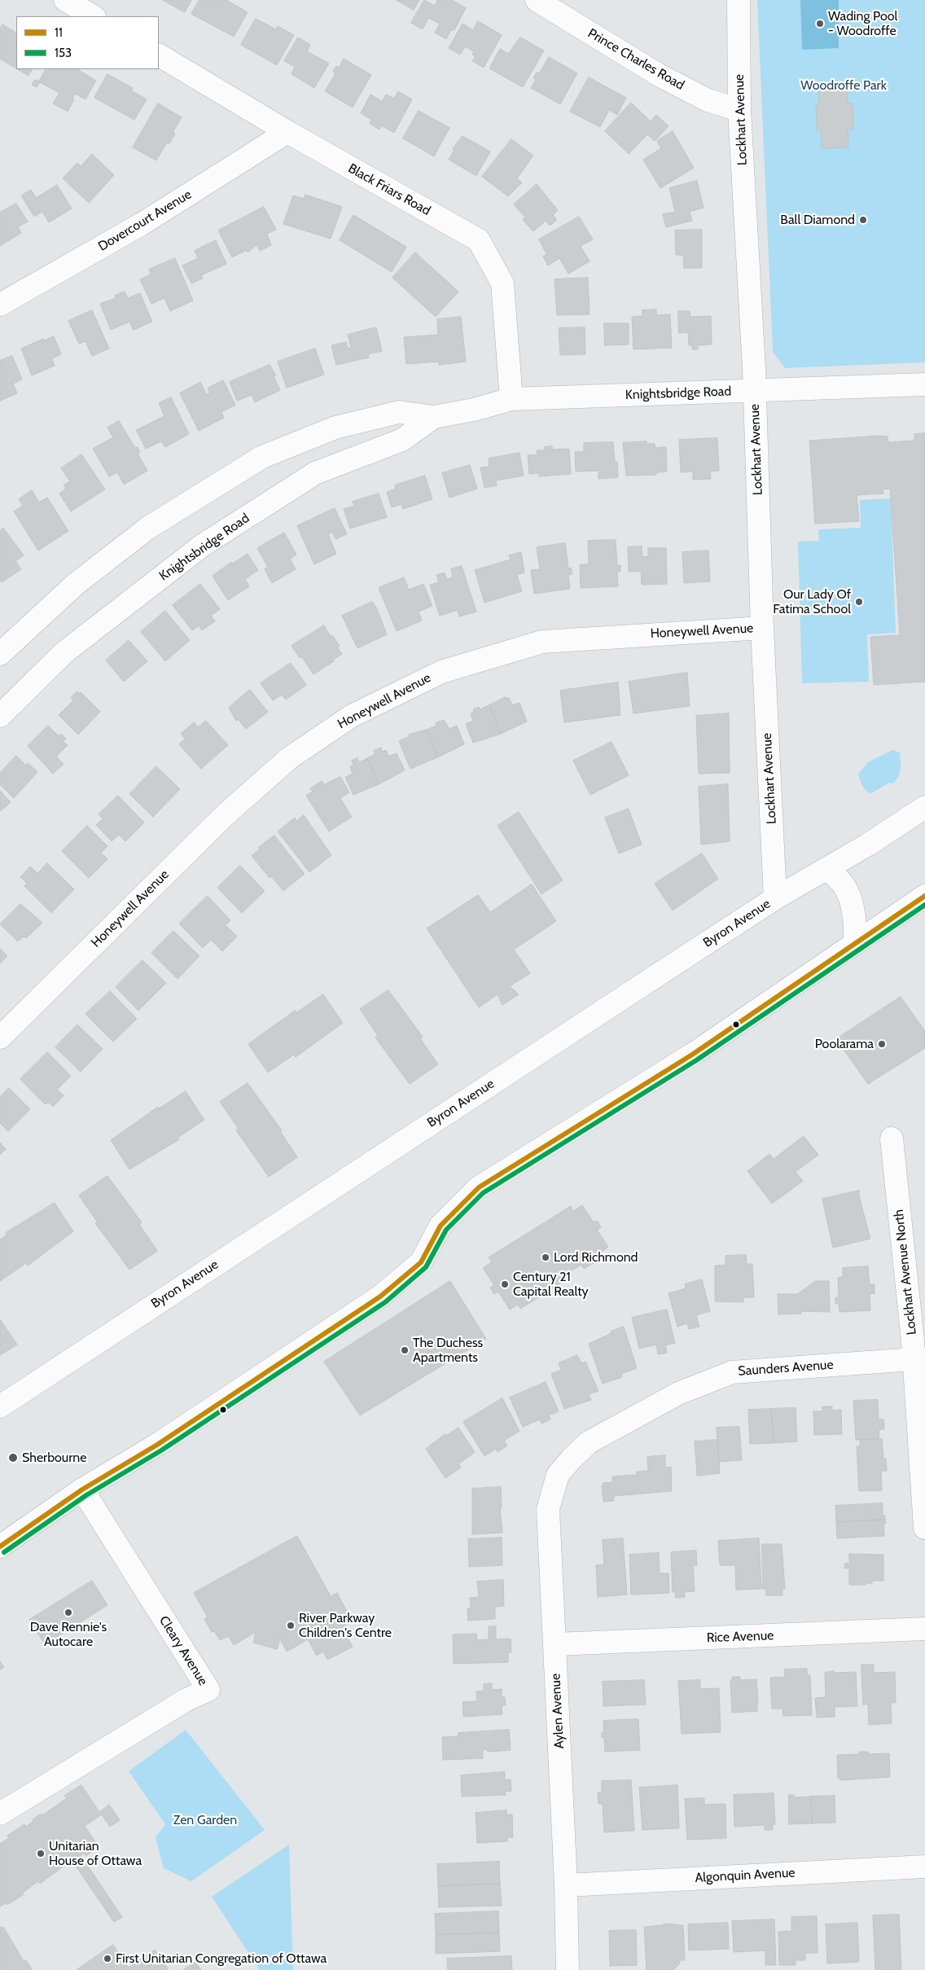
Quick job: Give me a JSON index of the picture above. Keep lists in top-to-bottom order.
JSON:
{
  "streets": {
    "street": [
      "Prince Charles Road",
      "Lockhart Avenue",
      "Black Friars Road",
      "Dovercourt Avenue",
      "Knightsbridge Road",
      "Honeywell Avenue",
      "Byron Avenue",
      "Lockhart Avenue North",
      "Saunders Avenue",
      "Rice Avenue",
      "Cleary Avenue",
      "Aylen Avenue",
      "Algonquin Avenue"
    ]
  },
  "crossings": [
    ["Prince Charles Road", "Lockhart Avenue"],
    ["Lockhart Avenue", "Knightsbridge Road"],
    ["Lockhart Avenue", "Honeywell Avenue"],
    ["Lockhart Avenue", "Byron Avenue"],
    ["Black Friars Road", "Dovercourt Avenue"],
    ["Black Friars Road", "Knightsbridge Road"],
    ["Lockhart Avenue North", "Saunders Avenue"],
    ["Saunders Avenue", "Aylen Avenue"],
    ["Rice Avenue", "Aylen Avenue"],
    ["Aylen Avenue", "Algonquin Avenue"]
  ],
  "parks": ["Woodroffe Park", "Zen Garden"],
  "places": [
    "Wading Pool - Woodroffe",
    "Ball Diamond",
    "Our Lady Of Fatima School",
    "Poolarama",
    "Lord Richmond",
    "Century 21 Capital Realty",
    "The Duchess Apartments",
    "Sherbourne",
    "Dave Rennie's Autocare",
    "River Parkway Children's Centre",
    "Unitarian House of Ottawa",
    "First Unitarian Congregation of Ottawa"
  ],
  "lines": ["transit line 11", "transit line 153"],
  "legend": ["11", "153"]
}
